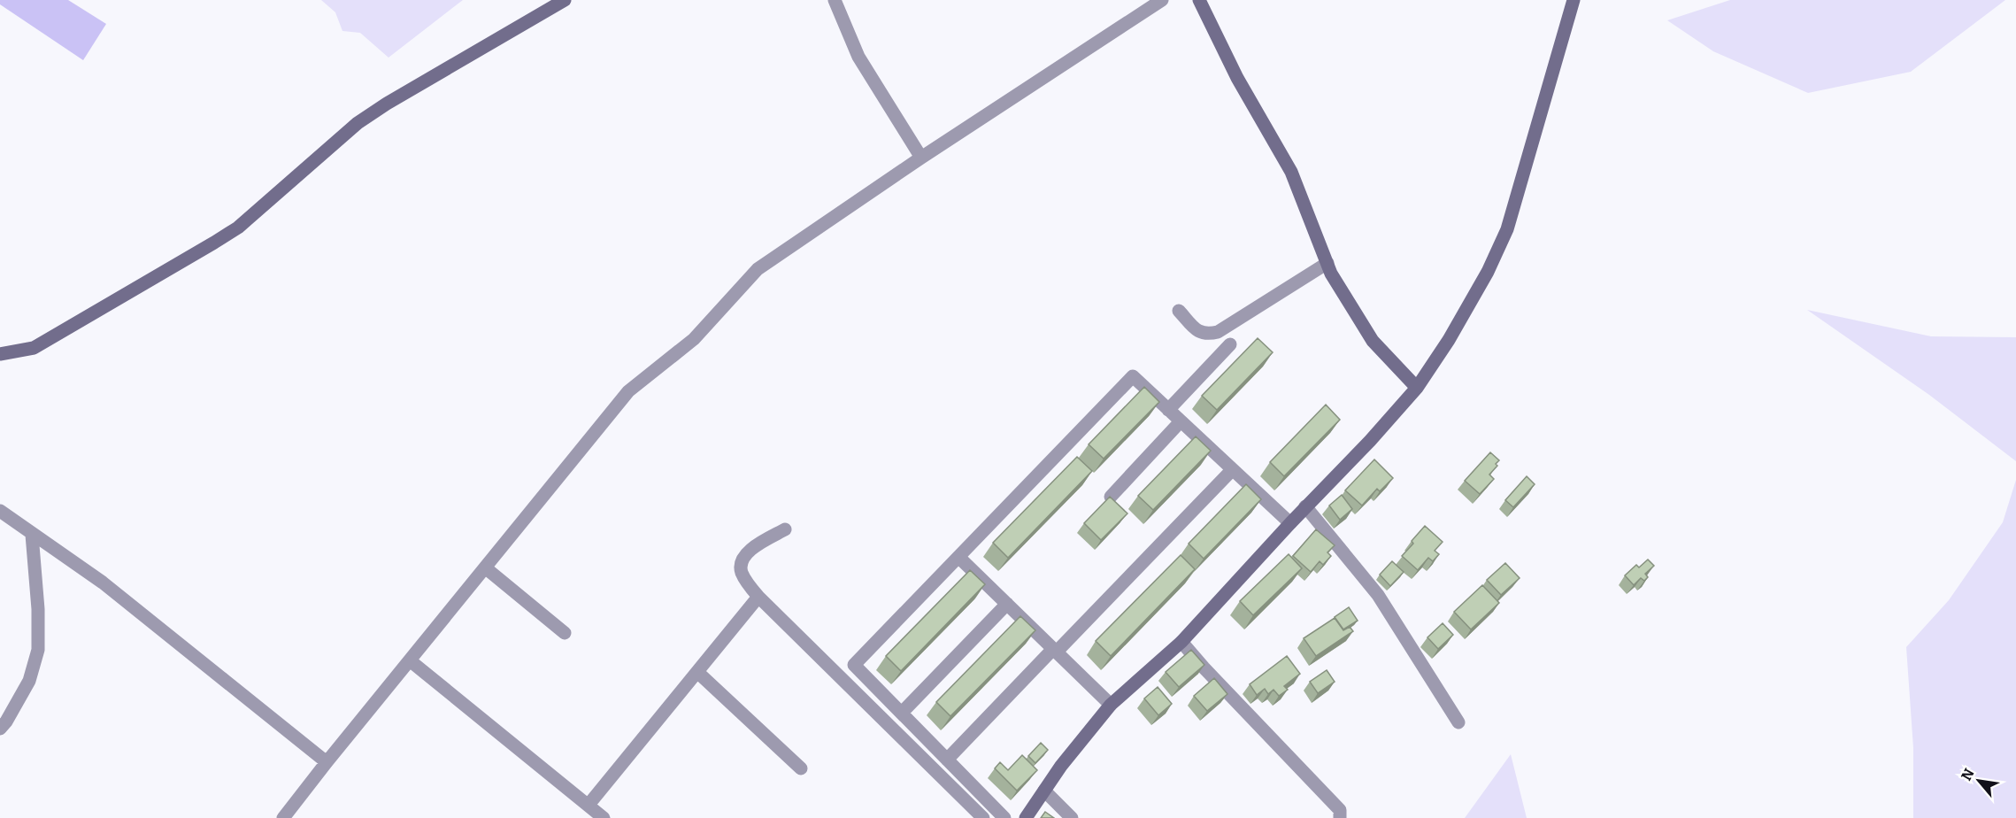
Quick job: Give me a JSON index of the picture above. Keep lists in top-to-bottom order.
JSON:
{
  "north": "top left"
}
